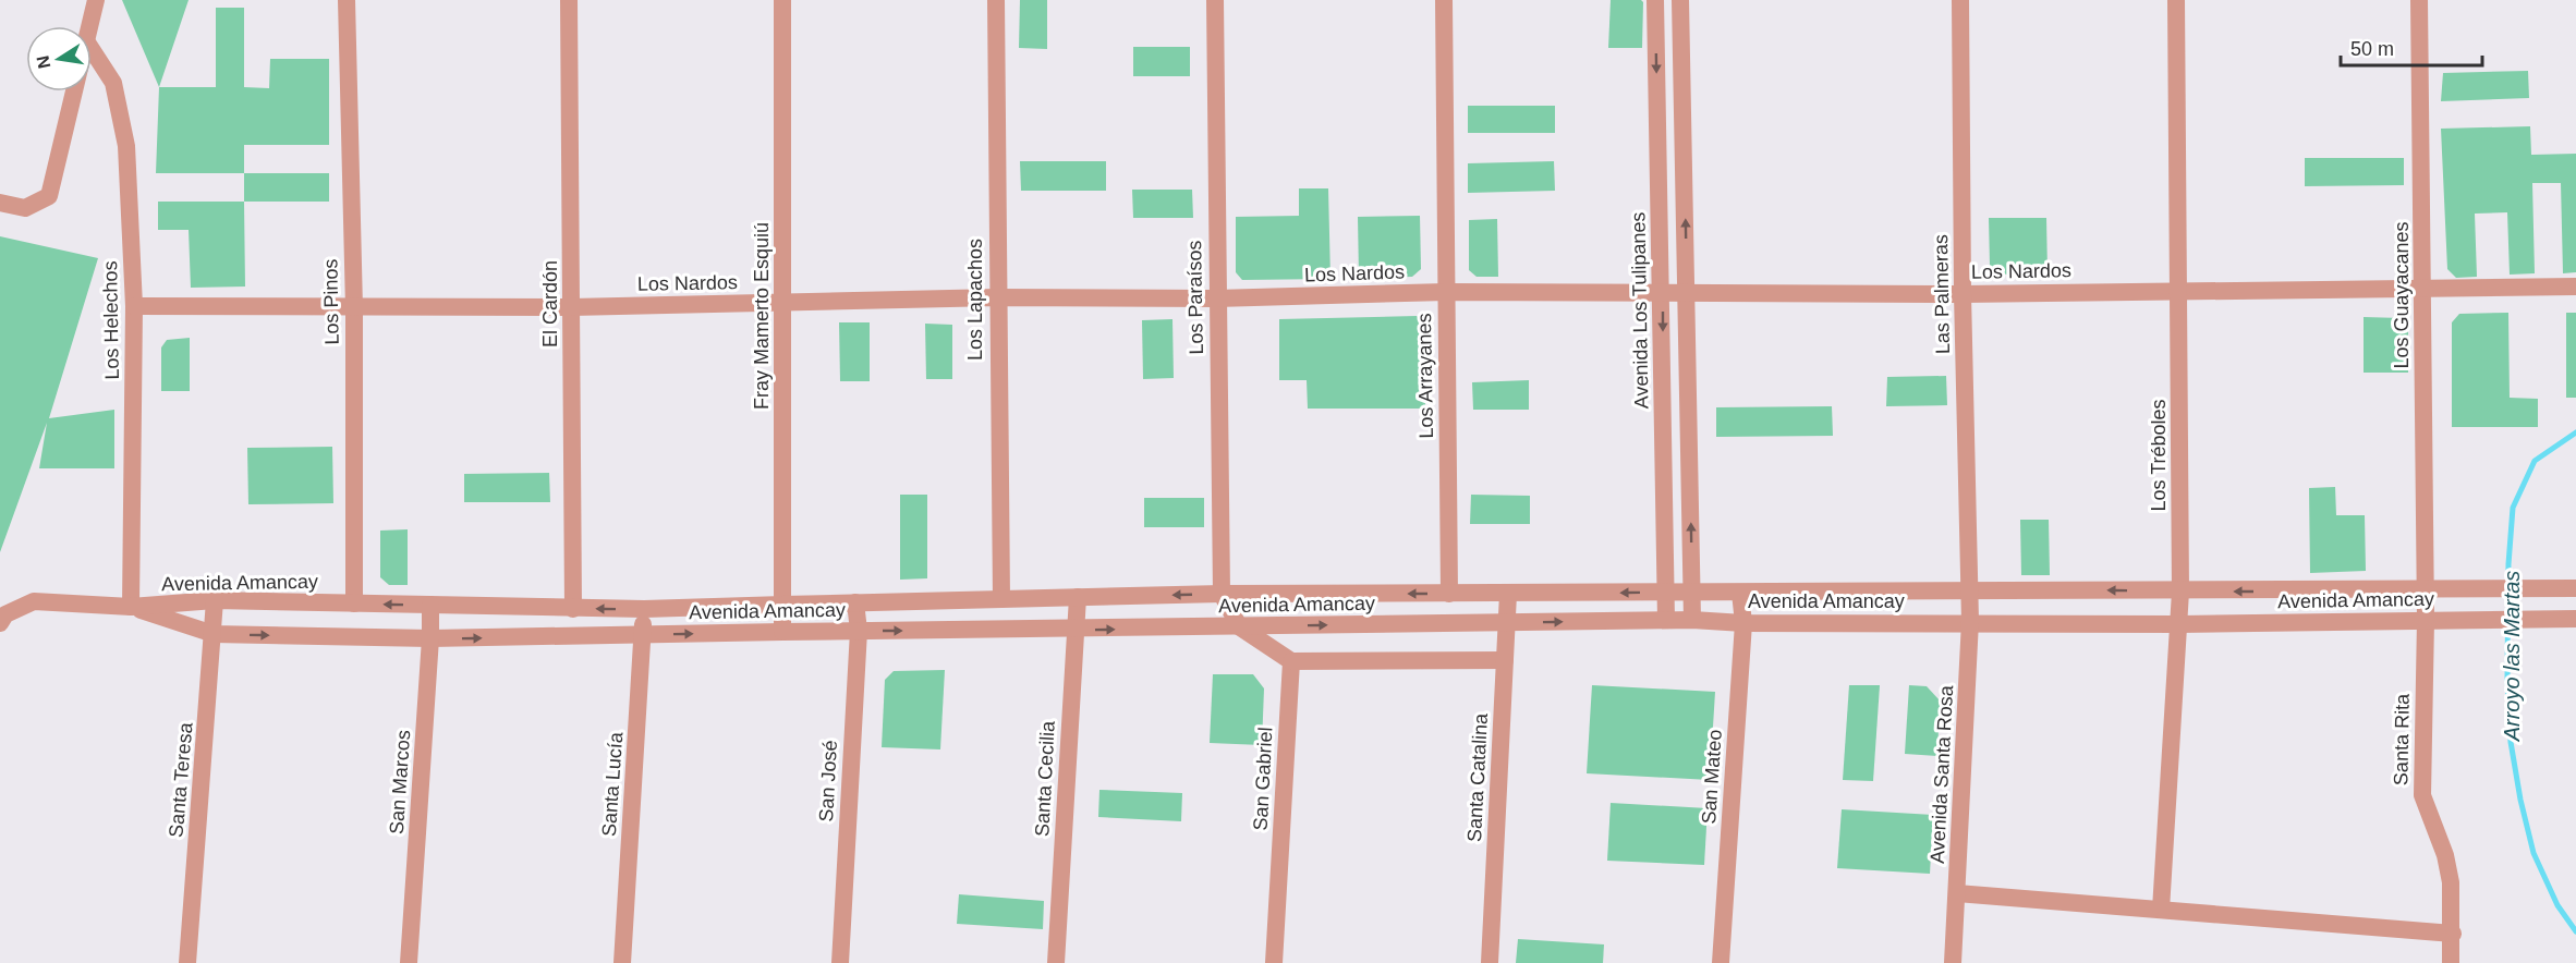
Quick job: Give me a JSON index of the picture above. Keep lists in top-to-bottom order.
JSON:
{
  "streets": {
    "street": [
      "Los Nardos",
      "Las Palmeras",
      "Los Guayacanes",
      "Los Paraísos",
      "Los Lapachos",
      "Los Pinos",
      "El Cardón",
      "Avenida Los Tulipanes",
      "Fray Mamerto Esquiú",
      "Los Helechos",
      "Los Arrayanes",
      "Los Tréboles",
      "Avenida Amancay",
      "Santa Rita",
      "Avenida Santa Rosa",
      "San Mateo",
      "Santa Catalina",
      "Santa Cecilia",
      "San Gabriel",
      "Santa Teresa",
      "San José",
      "San Marcos",
      "Santa Lucía"
    ]
  },
  "crossings": [
    ["Los Nardos", "Las Palmeras"],
    ["Los Nardos", "Los Guayacanes"],
    ["Los Nardos", "Los Paraísos"],
    ["Los Nardos", "Los Lapachos"],
    ["Los Nardos", "Los Pinos"],
    ["Los Nardos", "El Cardón"],
    ["Los Nardos", "Avenida Los Tulipanes"],
    ["Los Nardos", "Fray Mamerto Esquiú"],
    ["Los Nardos", "Los Helechos"],
    ["Los Nardos", "Los Arrayanes"],
    ["Los Nardos", "Los Tréboles"],
    ["Las Palmeras", "Avenida Amancay"],
    ["Las Palmeras", "Avenida Santa Rosa"],
    ["Los Guayacanes", "Avenida Amancay"],
    ["Los Guayacanes", "Santa Rita"],
    ["Los Paraísos", "Avenida Amancay"],
    ["Los Lapachos", "Avenida Amancay"],
    ["Los Pinos", "Avenida Amancay"],
    ["El Cardón", "Avenida Amancay"],
    ["Avenida Los Tulipanes", "Avenida Amancay"],
    ["Fray Mamerto Esquiú", "Avenida Amancay"],
    ["Los Helechos", "Avenida Amancay"],
    ["Los Arrayanes", "Avenida Amancay"],
    ["Los Tréboles", "Avenida Amancay"],
    ["Avenida Amancay", "Santa Rita"],
    ["Avenida Amancay", "Avenida Santa Rosa"],
    ["Avenida Amancay", "San Mateo"],
    ["Avenida Amancay", "Santa Catalina"],
    ["Avenida Amancay", "Santa Cecilia"],
    ["Avenida Amancay", "Santa Teresa"],
    ["Avenida Amancay", "San José"],
    ["Avenida Amancay", "San Marcos"],
    ["Avenida Amancay", "Santa Lucía"]
  ],
  "water": ["Arroyo las Martas"],
  "scale_bar": "50 m",
  "north": "left"
}
